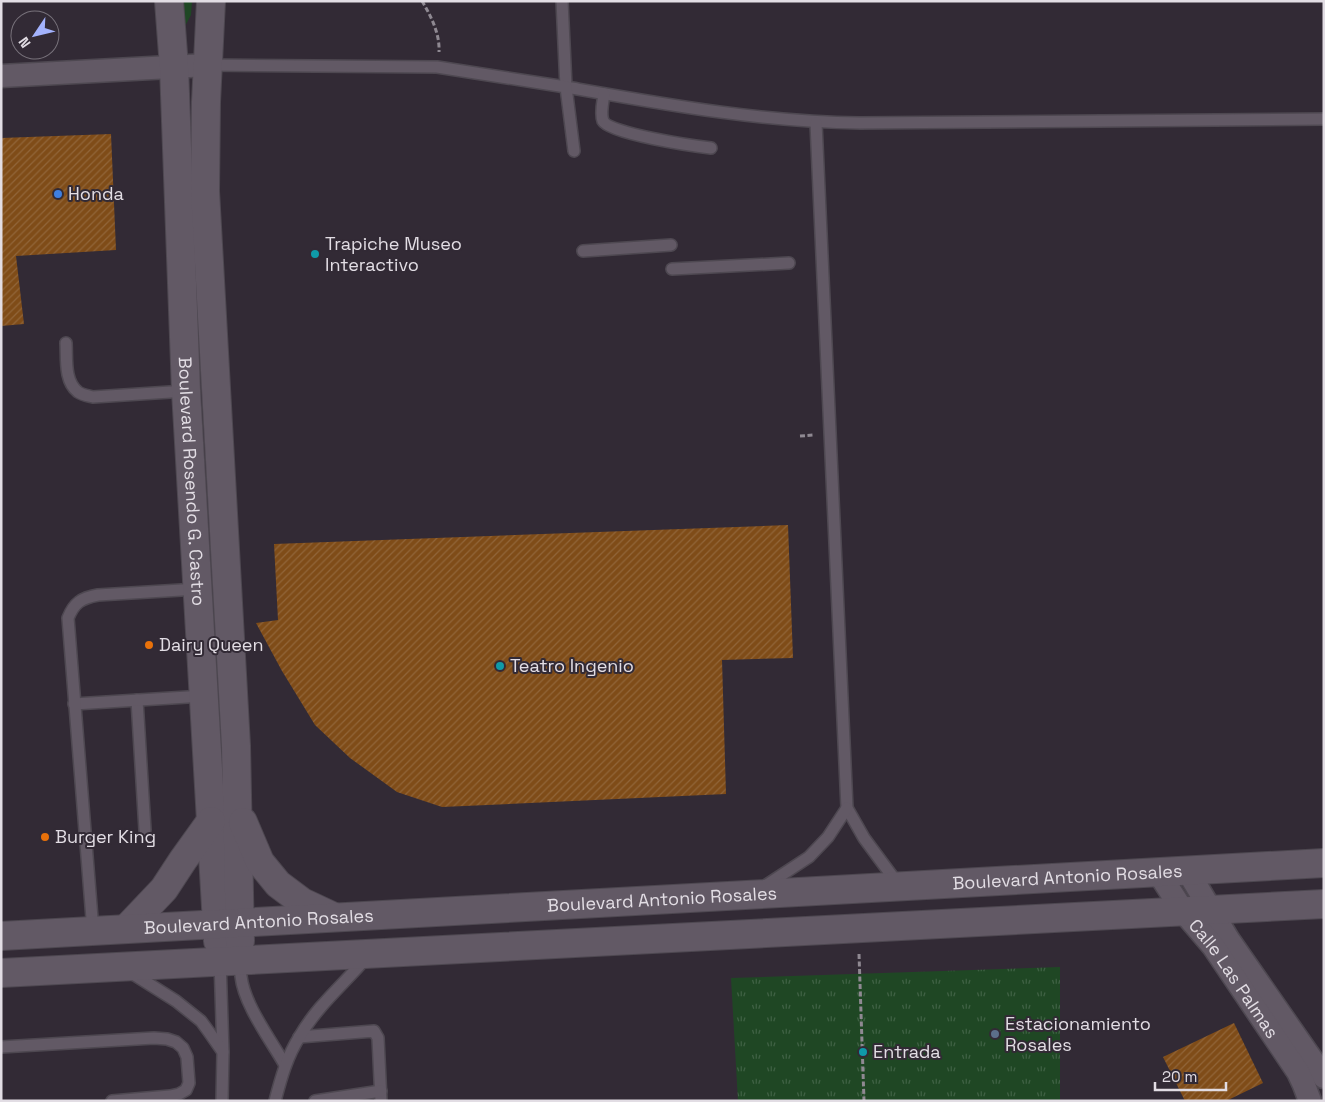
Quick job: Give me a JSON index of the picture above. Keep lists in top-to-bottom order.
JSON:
{
  "streets": {
    "main road": ["Boulevard Rosendo G. Castro", "Boulevard Antonio Rosales"],
    "street": ["Calle Las Palmas"]
  },
  "crossings": [
    ["Boulevard Rosendo G. Castro", "Boulevard Antonio Rosales"],
    ["Boulevard Antonio Rosales", "Calle Las Palmas"]
  ],
  "places": [
    "Honda",
    "Trapiche Museo Interactivo",
    "Dairy Queen",
    "Teatro Ingenio",
    "Burger King",
    "Estacionamiento Rosales",
    "Entrada"
  ],
  "scale_bar": "20 m",
  "north": "bottom left"
}
